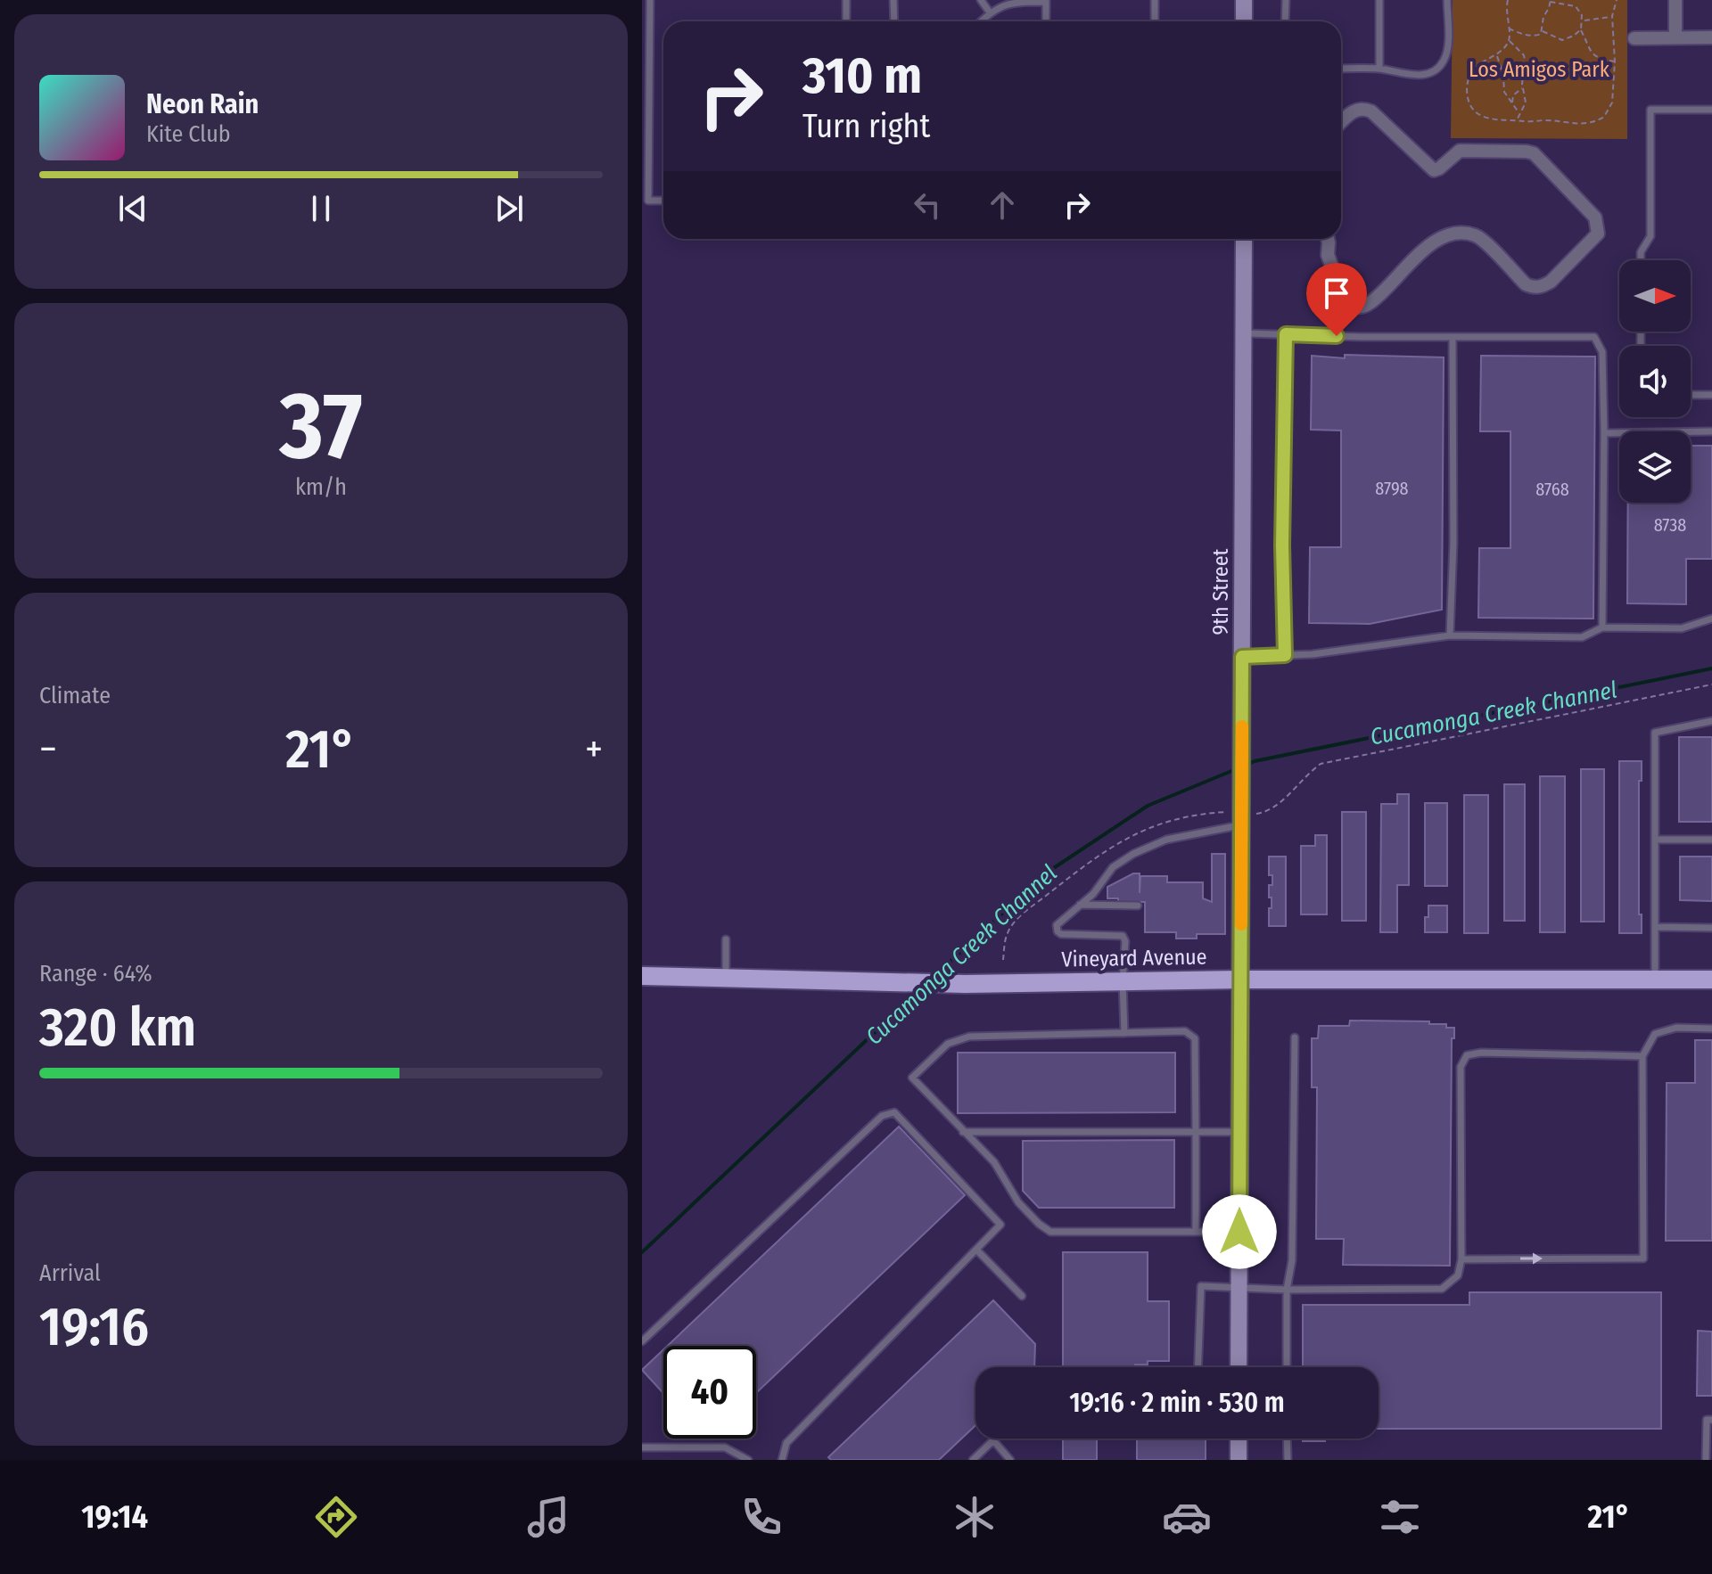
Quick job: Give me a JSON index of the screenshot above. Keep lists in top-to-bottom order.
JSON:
{
  "streets": {
    "main road": ["Vineyard Avenue"],
    "street": ["9th Street"]
  },
  "crossings": [
    ["9th Street", "Vineyard Avenue"]
  ],
  "water": ["Cucamonga Creek Channel"],
  "parks": ["Los Amigos Park"],
  "house_numbers": ["8798", "8768", "8738"],
  "north": "right",
  "page": {
    "turn": ["310 m", "Turn right"],
    "song": ["Neon Rain", "Kite Club"],
    "tile": [
      ["37", "km/h"],
      "Climate",
      ["Range · 64%", "320 km"],
      ["Arrival", "19:16"]
    ],
    "heat": ["−", "21°", "+"],
    "limit": "40",
    "trip": "19:16 · 2 min · 530 m",
    "tabs": ["19:14", "21°"]
  }
}
